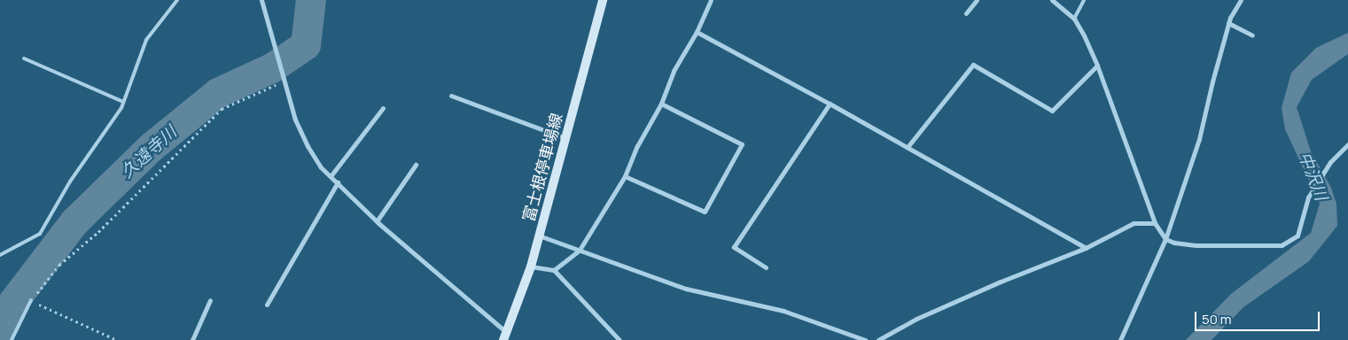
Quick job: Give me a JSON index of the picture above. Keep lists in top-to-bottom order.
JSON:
{
  "streets": {
    "main road": ["富士根停車場線"]
  },
  "water": ["久遠寺川", "中沢川"],
  "scale_bar": "50 m"
}
